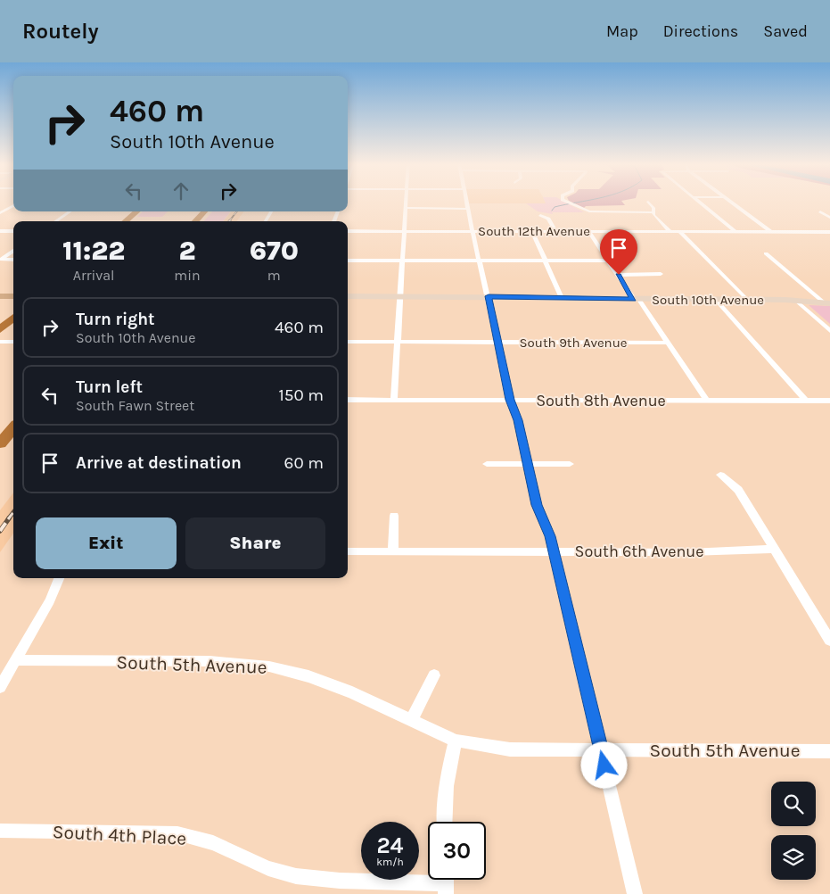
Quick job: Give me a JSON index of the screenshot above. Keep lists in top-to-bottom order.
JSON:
{
  "streets": {
    "main road": ["South 10th Avenue"],
    "street": [
      "South 12th Avenue",
      "South 9th Avenue",
      "South 8th Avenue",
      "South 6th Avenue",
      "South 5th Avenue",
      "South 4th Place"
    ]
  },
  "page": {
    "header": "Routely",
    "nav": ["Map", "Directions", "Saved"],
    "turn": ["460 m", "South 10th Avenue"],
    "eta": [
      "11:22",
      "Arrival",
      "2",
      "min",
      "670",
      "m"
    ],
    "list": [
      {
        "name": "Turn right",
        "note": "South 10th Avenue",
        "value": "460 m"
      },
      {
        "name": "Turn left",
        "note": "South Fawn Street",
        "value": "150 m"
      },
      {
        "name": "Arrive at destination",
        "value": "60 m"
      }
    ],
    "buttons": ["Exit", "Share"],
    "speed": "24 km/h",
    "limit": "30"
  }
}
